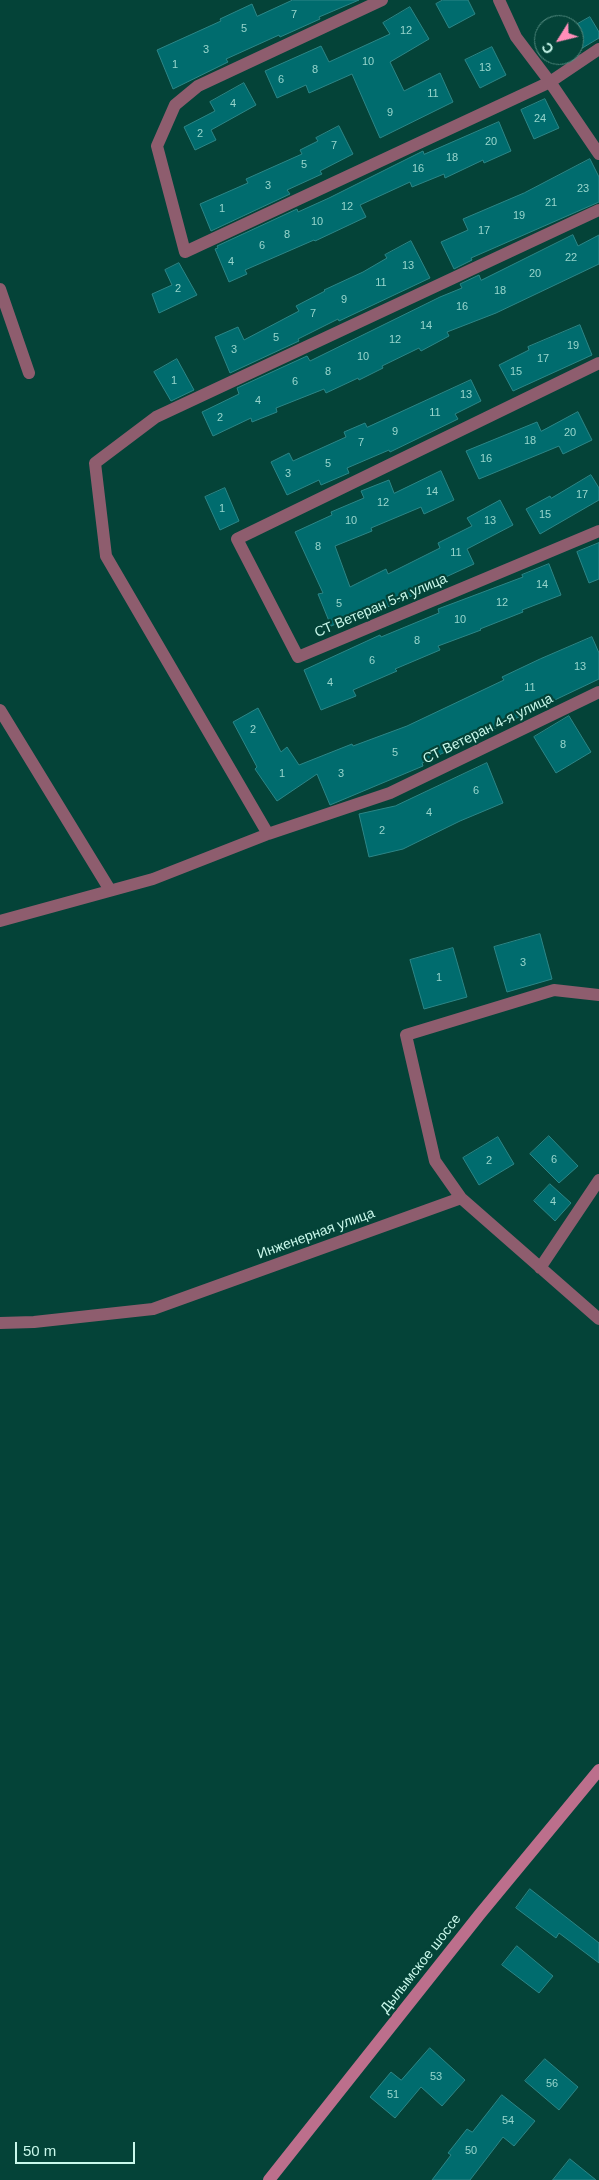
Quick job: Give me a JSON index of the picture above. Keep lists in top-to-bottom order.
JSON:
{
  "streets": {
    "main road": ["Дылымское шоссе"],
    "street": ["СТ Ветеран 5-я улица", "СТ Ветеран 4-я улица", "Инженерная улица"]
  },
  "house_numbers": [
    "7",
    "5",
    "12",
    "3",
    "10",
    "1",
    "13",
    "8",
    "6",
    "11",
    "4",
    "9",
    "24",
    "2",
    "20",
    "7",
    "18",
    "5",
    "16",
    "3",
    "23",
    "21",
    "12",
    "1",
    "19",
    "10",
    "17",
    "8",
    "6",
    "22",
    "4",
    "13",
    "20",
    "11",
    "2",
    "18",
    "9",
    "16",
    "7",
    "14",
    "5",
    "12",
    "19",
    "3",
    "10",
    "17",
    "8",
    "15",
    "1",
    "6",
    "13",
    "4",
    "11",
    "2",
    "9",
    "20",
    "18",
    "7",
    "16",
    "5",
    "3",
    "14",
    "17",
    "12",
    "1",
    "15",
    "10",
    "13",
    "8",
    "11",
    "14",
    "12",
    "5",
    "10",
    "8",
    "6",
    "13",
    "4",
    "11",
    "2",
    "8",
    "5",
    "1",
    "3",
    "6",
    "4",
    "2",
    "3",
    "1",
    "6",
    "2",
    "4",
    "53",
    "56",
    "51",
    "54",
    "50"
  ],
  "scale_bar": "50 m",
  "north": "bottom left"
}
